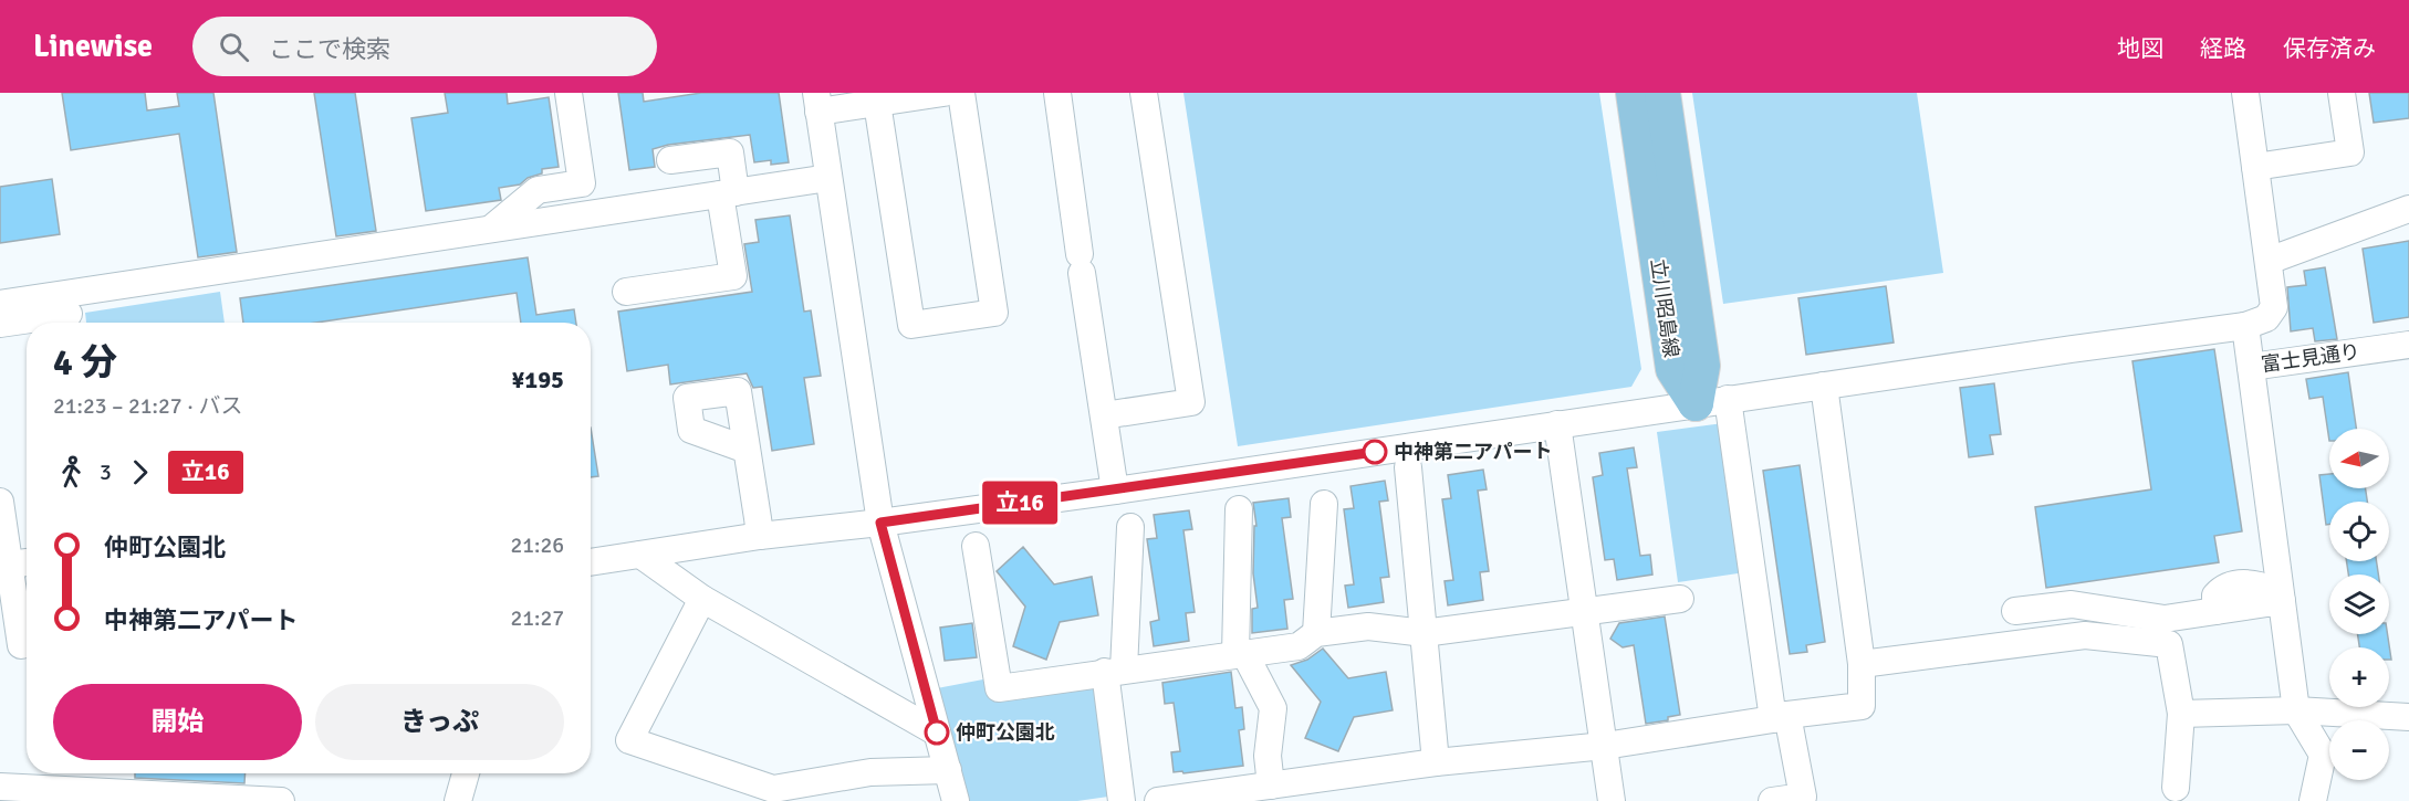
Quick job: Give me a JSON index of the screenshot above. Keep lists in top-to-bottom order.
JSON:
{
  "streets": {
    "main road": ["立川昭島線"],
    "street": ["富士見通り"]
  },
  "places": ["中神第二アパート", "仲町公園北"],
  "lines": ["bus line 立16"],
  "north": "left",
  "page": {
    "header": "Linewise",
    "search": "ここで検索",
    "nav": ["地図", "経路", "保存済み"],
    "on_map": "立16",
    "heading": ["4 分", "21:23 – 21:27 · バス", "¥195"],
    "map_buttons": ["+", "−"],
    "legs": ["3", "立16"],
    "list": [
      {
        "name": "仲町公園北",
        "value": "21:26"
      },
      {
        "name": "中神第二アパート",
        "value": "21:27"
      }
    ],
    "buttons": ["開始", "きっぷ"]
  }
}
